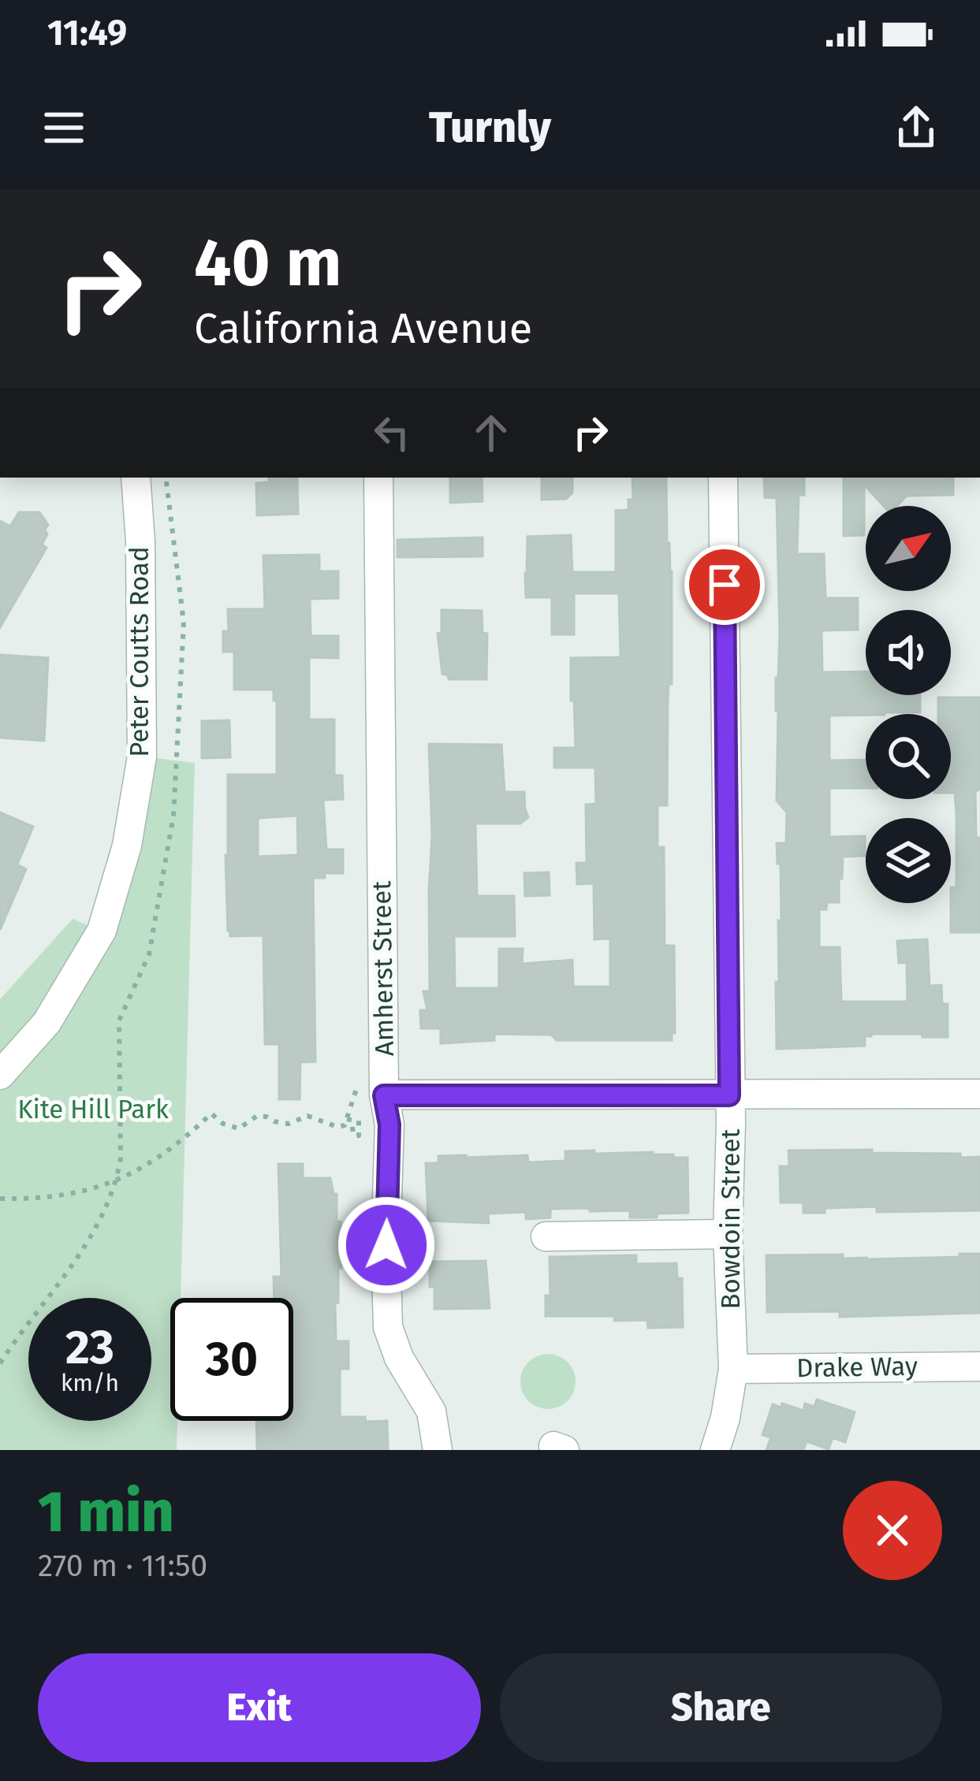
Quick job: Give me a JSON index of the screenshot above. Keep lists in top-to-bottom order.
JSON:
{
  "streets": {
    "street": [
      "Peter Coutts Road",
      "Amherst Street",
      "Bowdoin Street",
      "Drake Way"
    ]
  },
  "crossings": [
    ["Bowdoin Street", "Drake Way"]
  ],
  "parks": ["Kite Hill Park"],
  "north": "top right",
  "page": {
    "status": "11:49",
    "header": "Turnly",
    "turn": ["40 m", "California Avenue"],
    "speed": "23 km/h",
    "limit": "30",
    "heading": ["1 min", "270 m · 11:50"],
    "buttons": ["Exit", "Share"]
  }
}
